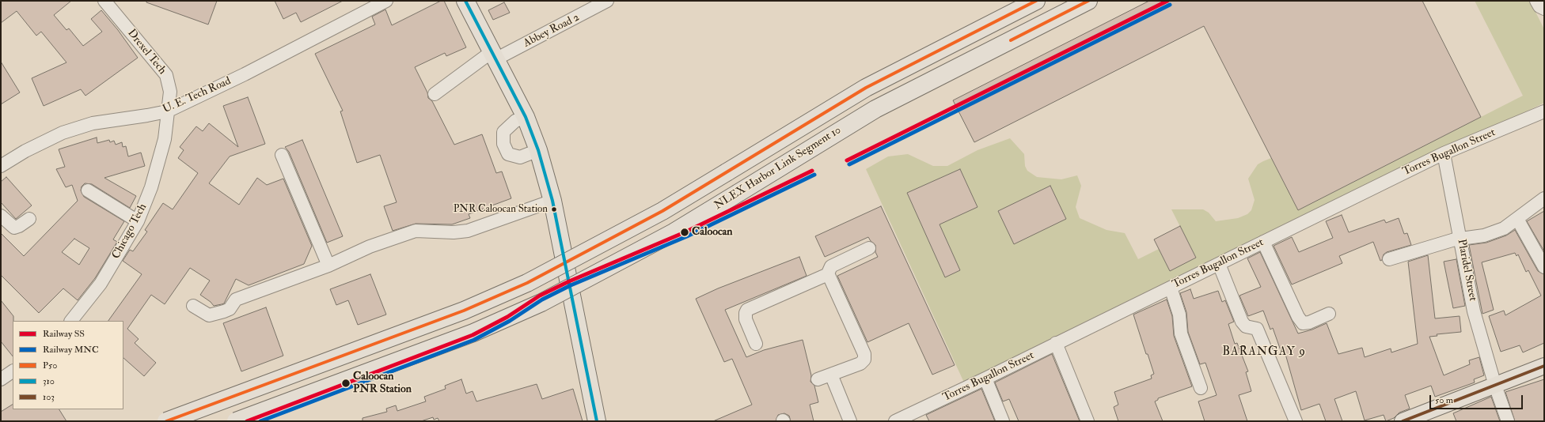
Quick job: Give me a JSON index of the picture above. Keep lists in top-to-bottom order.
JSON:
{
  "streets": {
    "highway": ["NLEX Harbor Link Segment 10"],
    "street": [
      "Abbey Road 2",
      "Drexel Tech",
      "U. E. Tech Road",
      "Torres Bugallon Street",
      "Chicago Tech",
      "Plaridel Street"
    ]
  },
  "crossings": [
    ["Drexel Tech", "U. E. Tech Road"],
    ["Drexel Tech", "Chicago Tech"],
    ["U. E. Tech Road", "Chicago Tech"],
    ["Torres Bugallon Street", "Plaridel Street"]
  ],
  "districts": ["BARANGAY 9"],
  "places": ["PNR Caloocan Station", "Caloocan", "Caloocan PNR Station"],
  "lines": [
    "rail line SS",
    "transit line P50",
    "transit line 310",
    "rail line MNC",
    "transit line 103"
  ],
  "legend": [
    "Railway SS",
    "Railway MNC",
    "P50",
    "310",
    "103"
  ],
  "scale_bar": "50 m"
}
